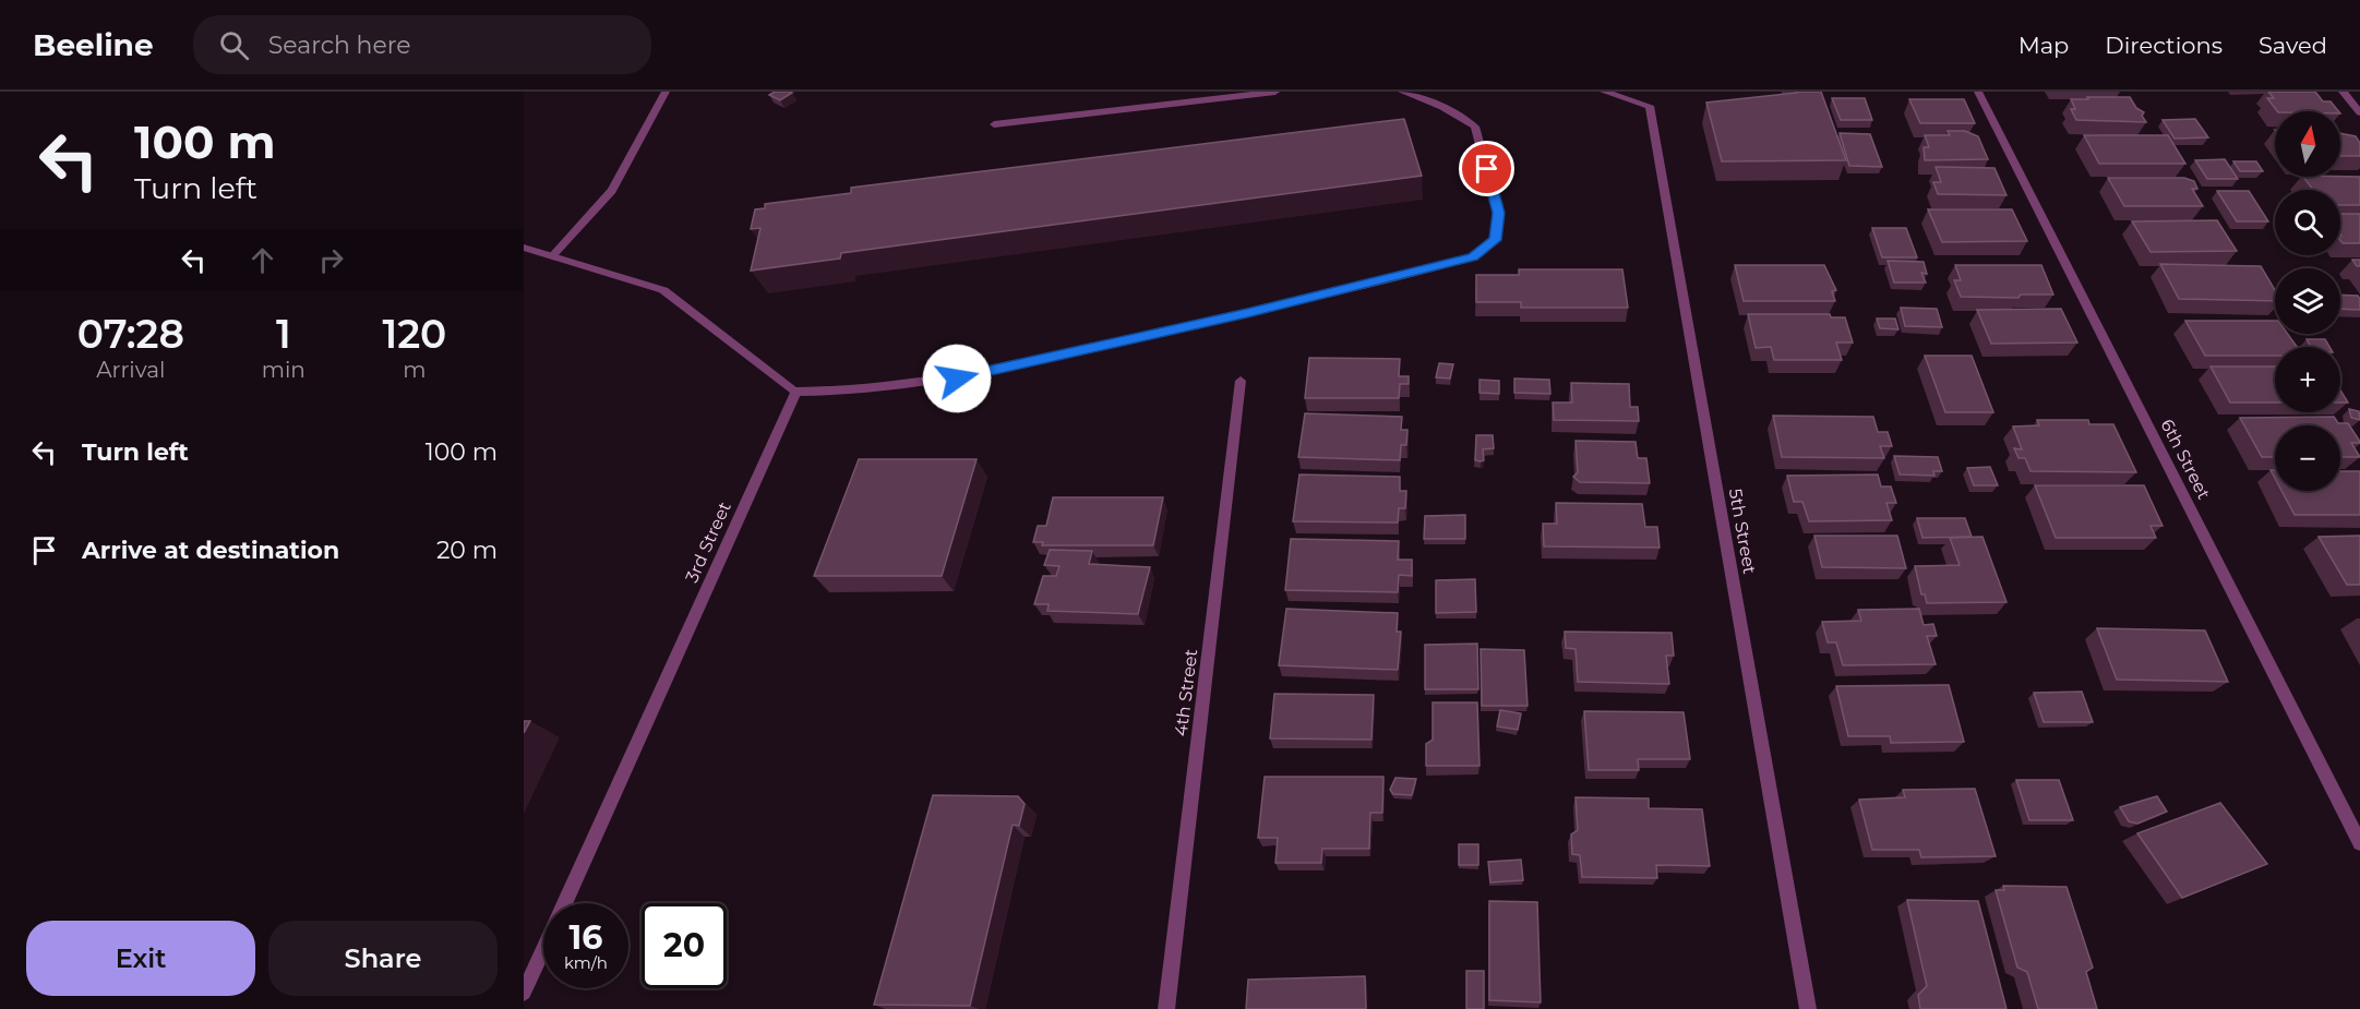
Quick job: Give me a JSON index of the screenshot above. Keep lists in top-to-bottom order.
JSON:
{
  "streets": {
    "street": [
      "6th Street",
      "5th Street",
      "3rd Street",
      "4th Street"
    ]
  },
  "north": "top",
  "page": {
    "header": "Beeline",
    "search": "Search here",
    "nav": ["Map", "Directions", "Saved"],
    "turn": ["100 m", "Turn left"],
    "map_buttons": ["+", "−"],
    "eta": [
      "07:28",
      "Arrival",
      "1",
      "min",
      "120",
      "m"
    ],
    "list": [
      {
        "name": "Turn left",
        "value": "100 m"
      },
      {
        "name": "Arrive at destination",
        "value": "20 m"
      }
    ],
    "speed": "16 km/h",
    "limit": "20",
    "buttons": ["Exit", "Share"]
  }
}
